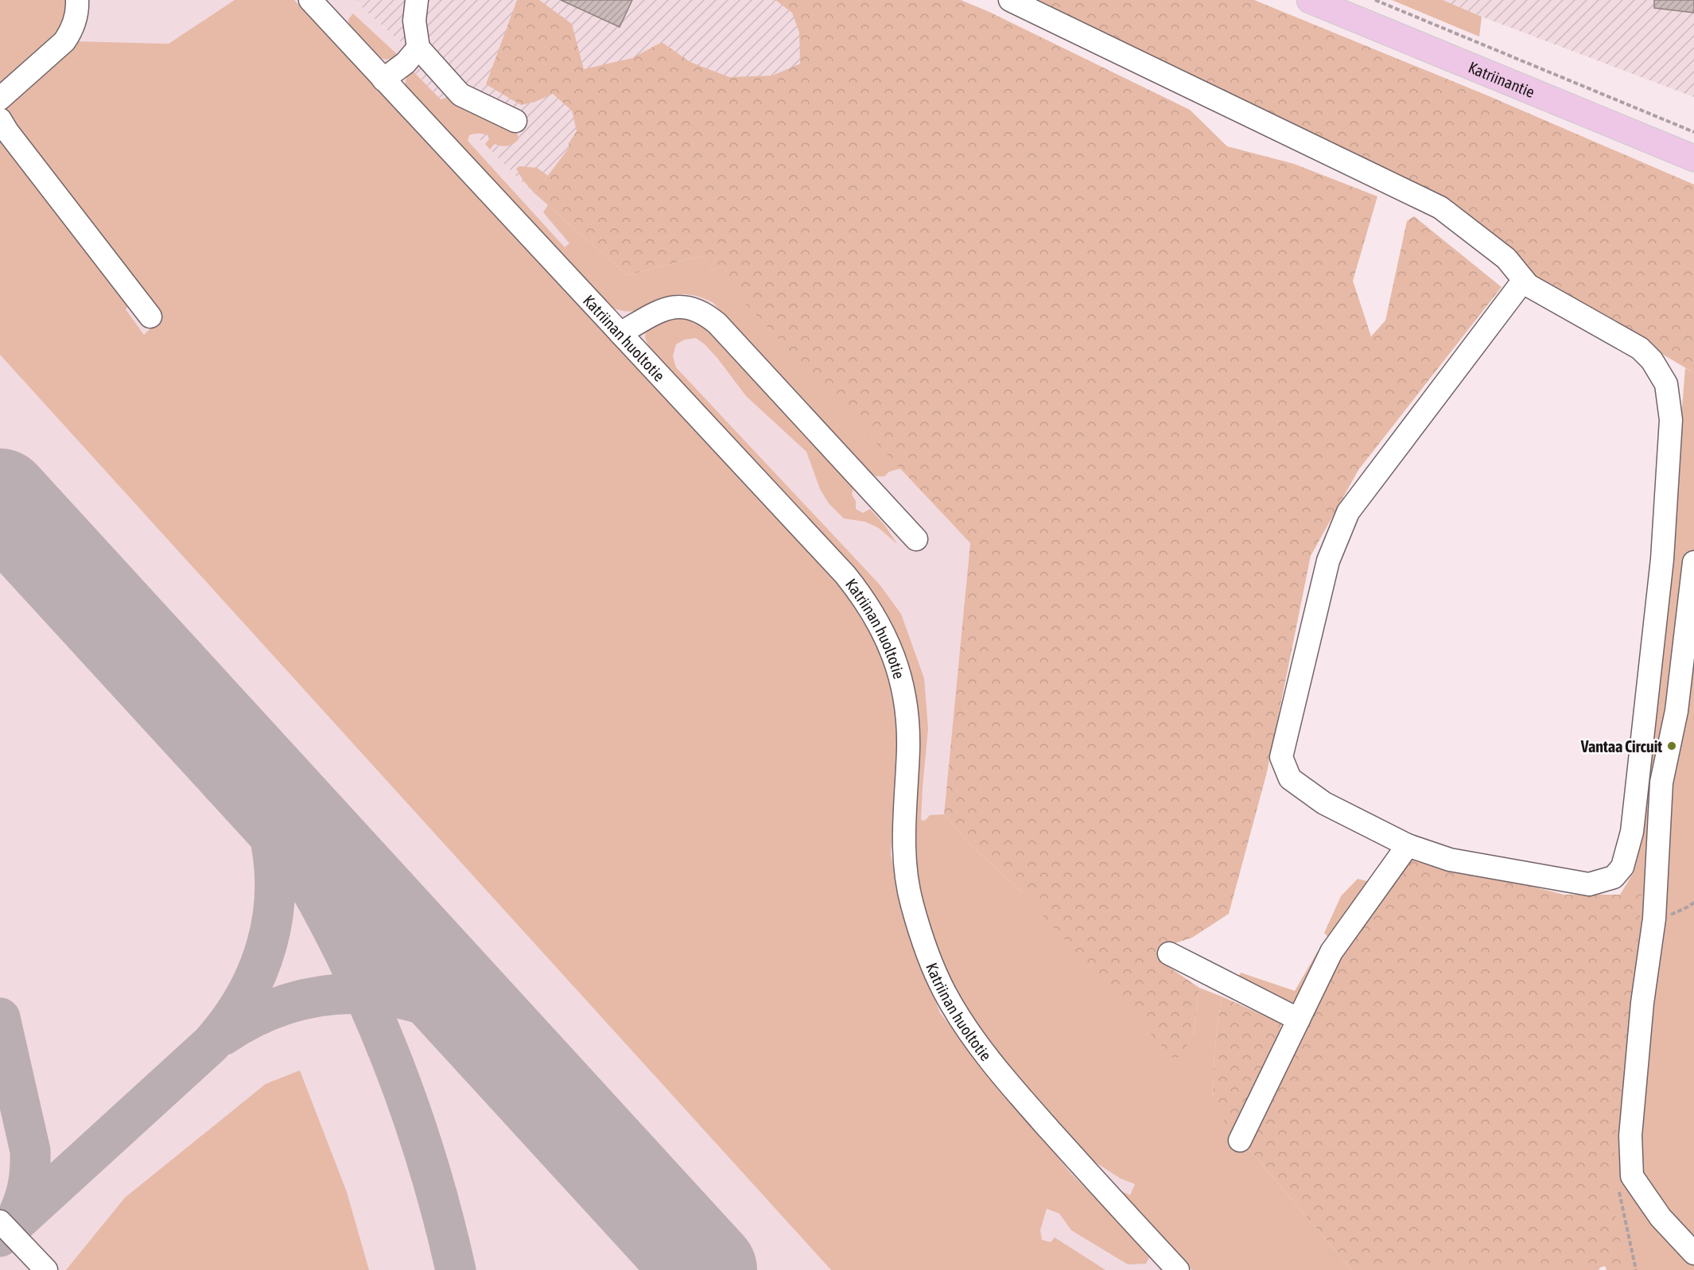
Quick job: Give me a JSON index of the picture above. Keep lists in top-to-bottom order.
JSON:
{
  "streets": {
    "main road": ["Katriinantie"],
    "lane": ["Katriinan huoltotie"]
  },
  "places": ["Vantaa Circuit"]
}
